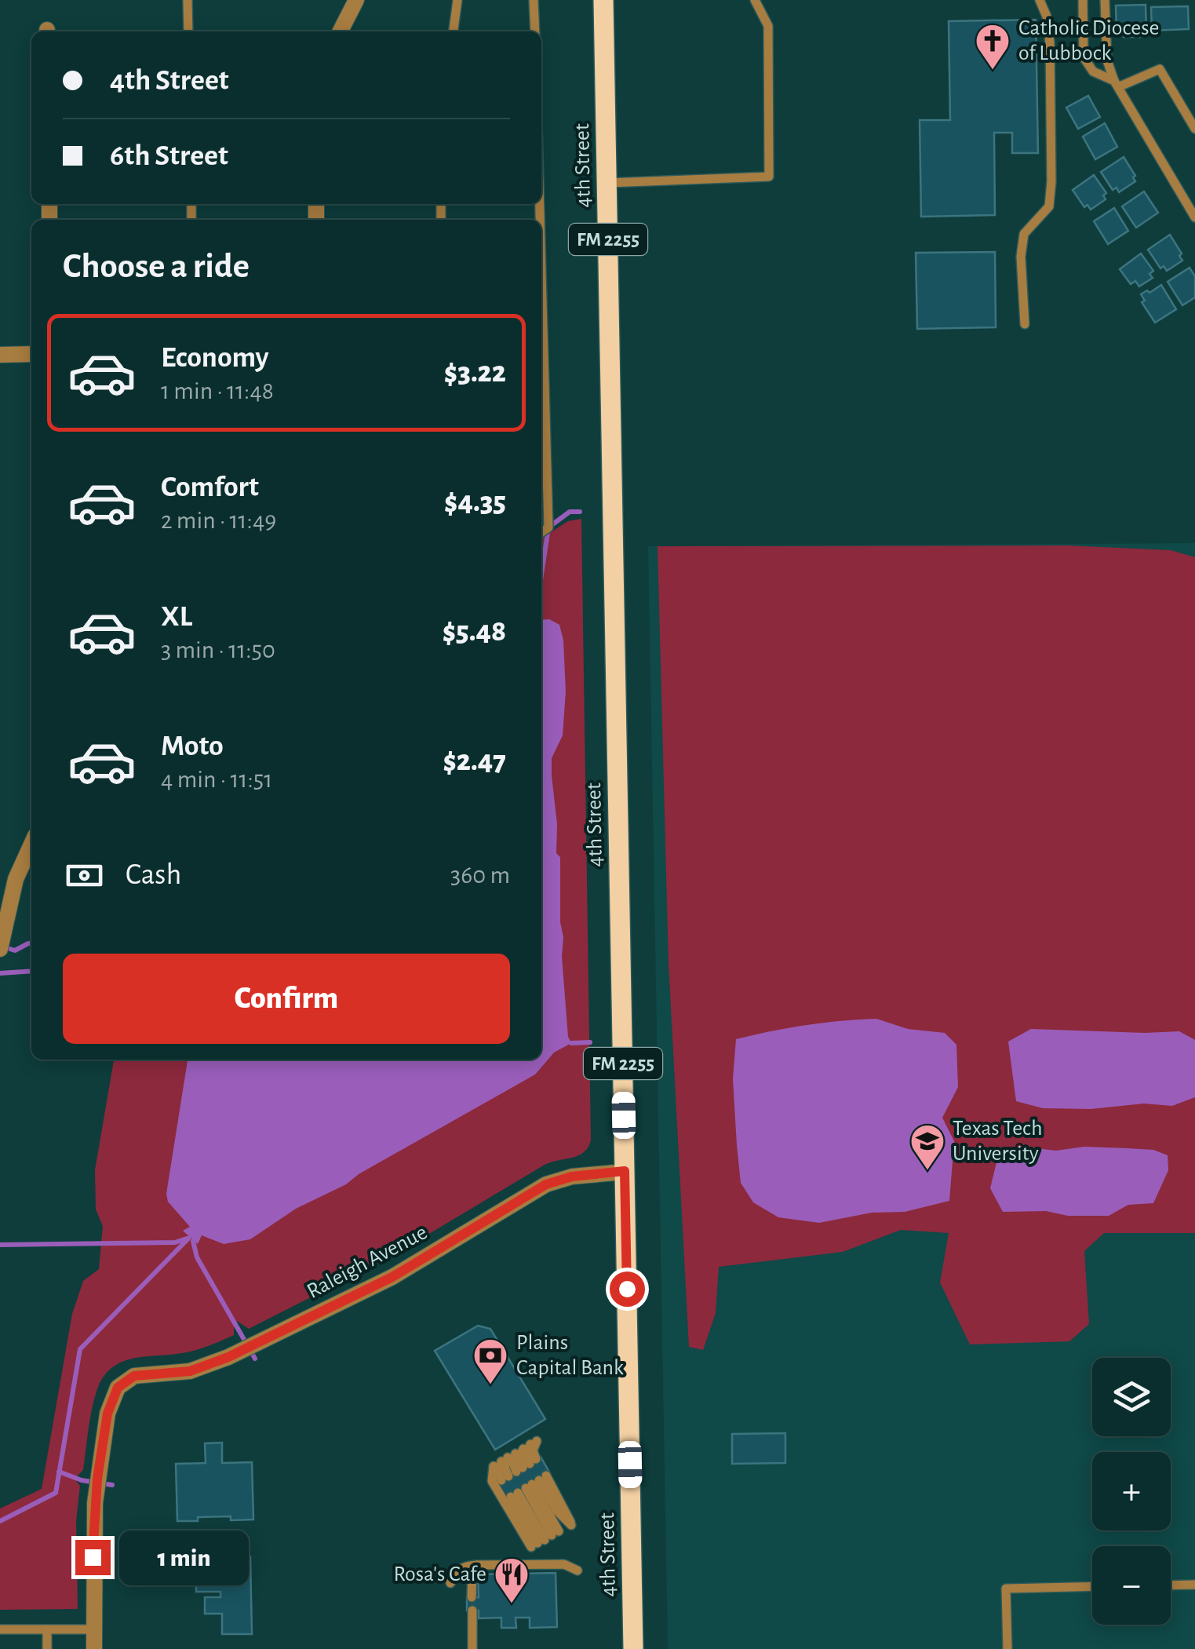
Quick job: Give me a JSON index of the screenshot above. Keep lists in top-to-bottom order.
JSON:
{
  "streets": {
    "main road": ["4th Street", "FM 2255"],
    "street": ["Raleigh Avenue"]
  },
  "crossings": [
    ["4th Street", "Raleigh Avenue"]
  ],
  "places": {
    "church": ["Catholic Diocese of Lubbock"],
    "school or university": ["Texas Tech University"],
    "bank": ["Plains Capital Bank"],
    "restaurant": ["Rosa's Cafe"]
  },
  "page": {
    "banner": ["4th Street", "6th Street"],
    "heading": "Choose a ride",
    "list": [
      {
        "name": "Economy",
        "note": "1 min · 11:48",
        "value": "$3.22"
      },
      {
        "name": "Comfort",
        "note": "2 min · 11:49",
        "value": "$4.35"
      },
      {
        "name": "XL",
        "note": "3 min · 11:50",
        "value": "$5.48"
      },
      {
        "name": "Moto",
        "note": "4 min · 11:51",
        "value": "$2.47"
      }
    ],
    "pay": ["Cash", "360 m"],
    "buttons": "Confirm",
    "map_buttons": ["+", "−"],
    "bubble": "1 min"
  }
}
